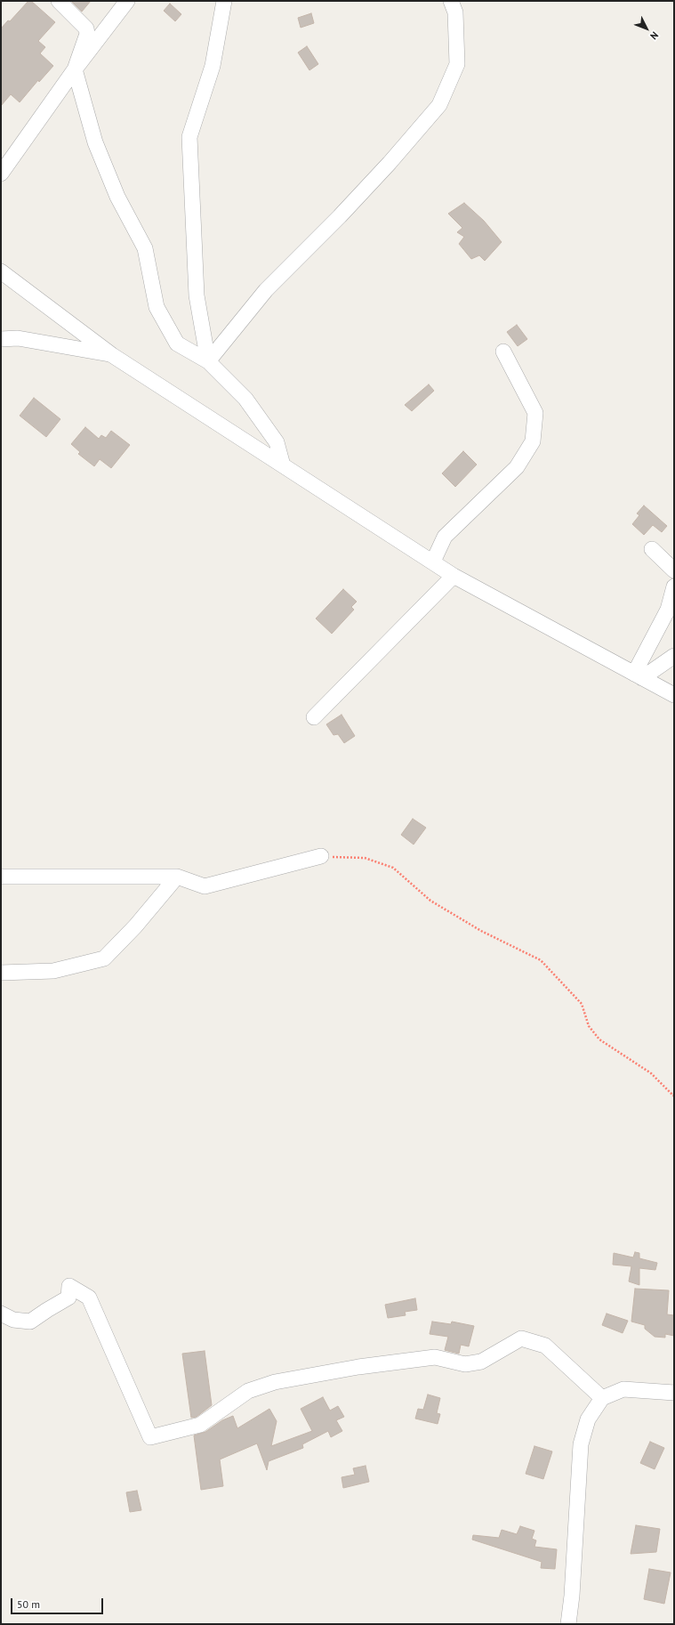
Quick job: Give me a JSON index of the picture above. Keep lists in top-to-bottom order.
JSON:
{
  "scale_bar": "50 m",
  "north": "bottom right"
}
